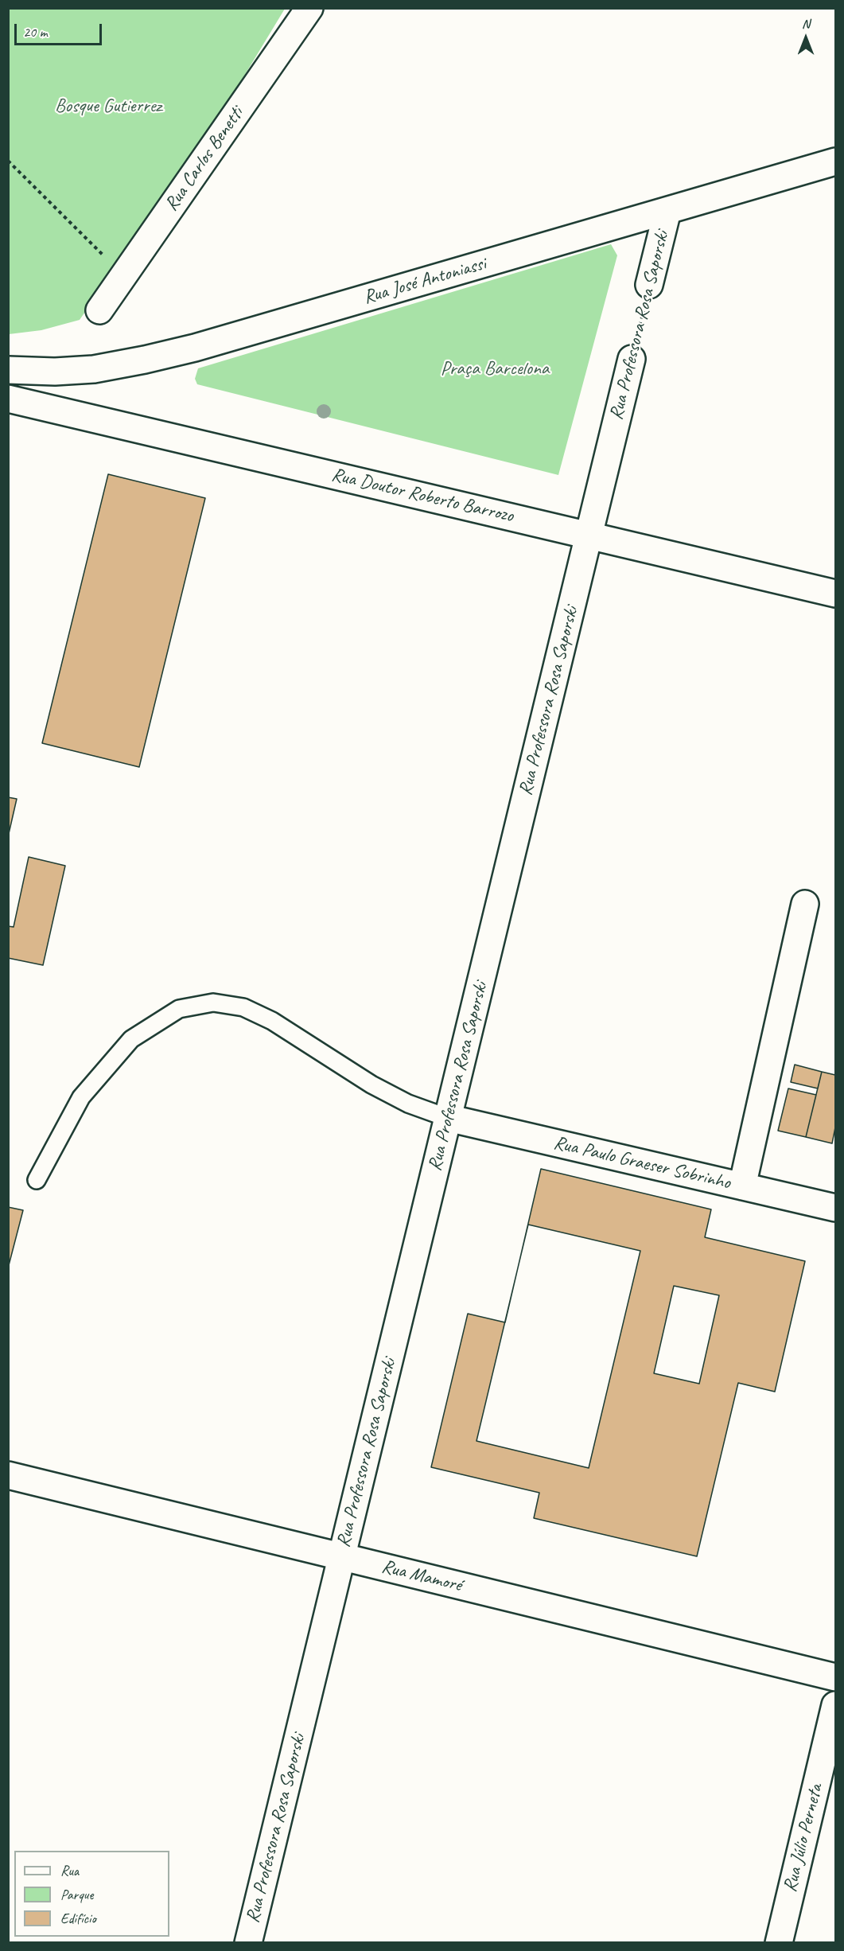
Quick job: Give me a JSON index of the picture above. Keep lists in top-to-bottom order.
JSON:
{
  "streets": {
    "street": [
      "Rua Carlos Benetti",
      "Rua José Antoniassi",
      "Rua Professora Rosa Saporski",
      "Rua Doutor Roberto Barrozo",
      "Rua Paulo Graeser Sobrinho",
      "Rua Mamoré",
      "Rua Júlio Perneta"
    ]
  },
  "crossings": [
    ["Rua José Antoniassi", "Rua Professora Rosa Saporski"],
    ["Rua Professora Rosa Saporski", "Rua Doutor Roberto Barrozo"],
    ["Rua Professora Rosa Saporski", "Rua Paulo Graeser Sobrinho"],
    ["Rua Professora Rosa Saporski", "Rua Mamoré"]
  ],
  "parks": ["Bosque Gutierrez", "Praça Barcelona"],
  "legend": ["Rua", "Parque", "Edifício"],
  "scale_bar": "20 m",
  "north": "top"
}
